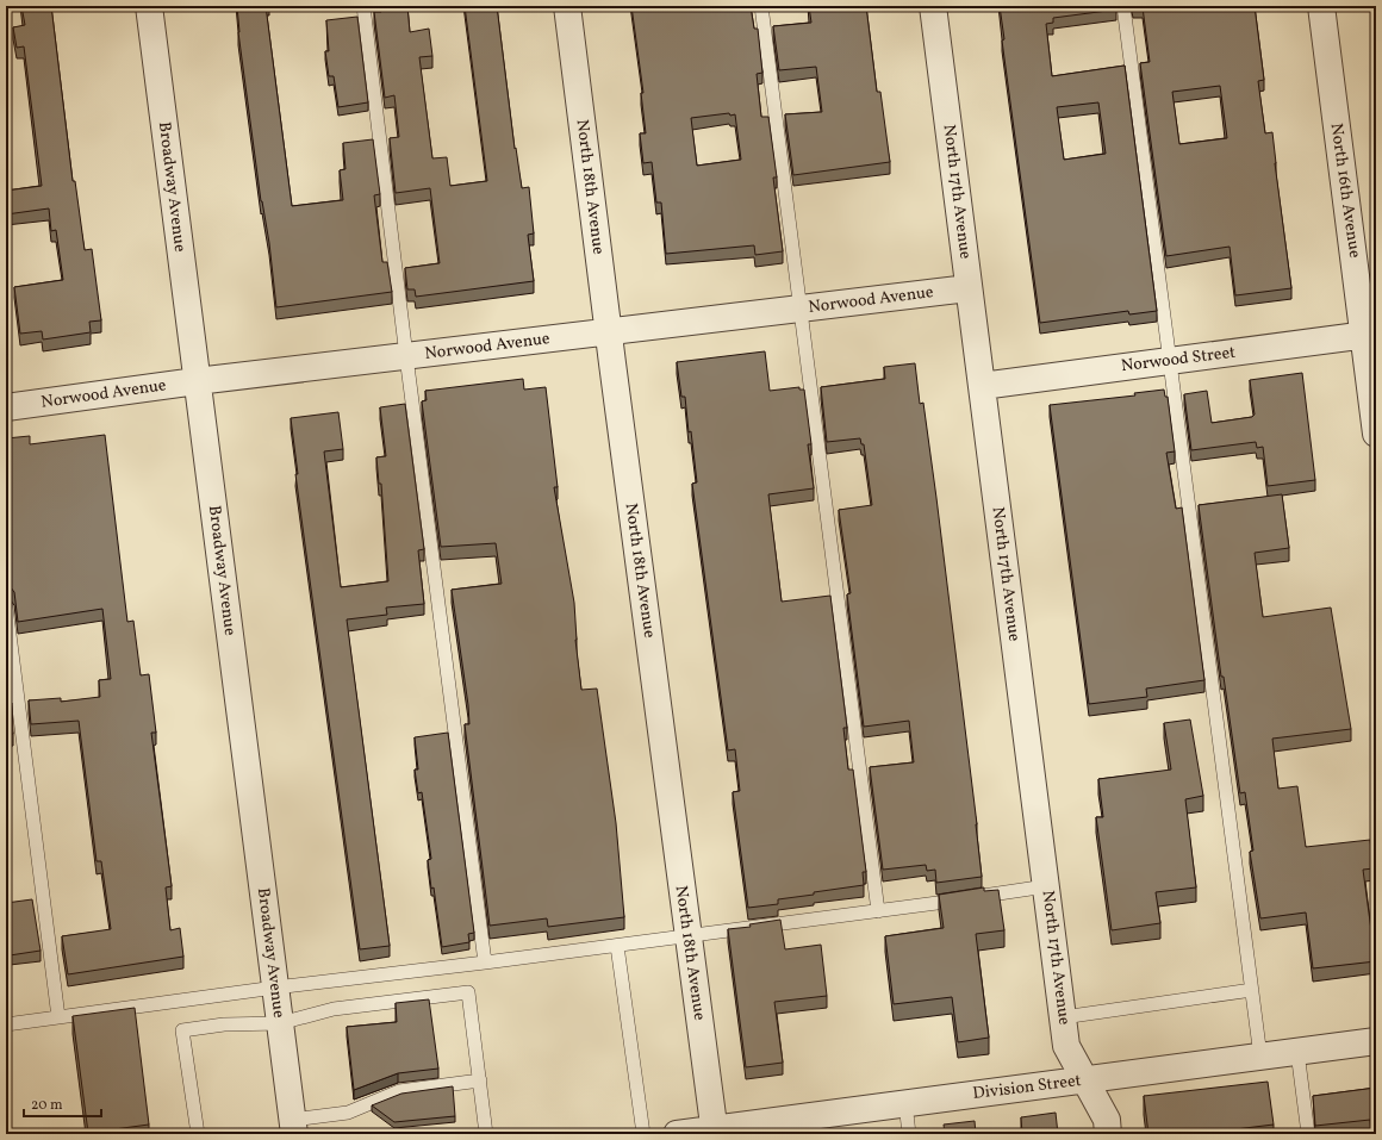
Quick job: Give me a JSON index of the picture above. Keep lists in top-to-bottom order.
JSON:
{
  "streets": {
    "street": [
      "Broadway Avenue",
      "North 18th Avenue",
      "North 16th Avenue",
      "North 17th Avenue",
      "Norwood Avenue",
      "Norwood Street",
      "Division Street"
    ]
  },
  "crossings": [
    ["Broadway Avenue", "Norwood Avenue"],
    ["North 18th Avenue", "Norwood Avenue"],
    ["North 18th Avenue", "Division Street"],
    ["North 16th Avenue", "Norwood Street"],
    ["North 17th Avenue", "Norwood Avenue"],
    ["North 17th Avenue", "Norwood Street"],
    ["North 17th Avenue", "Division Street"]
  ],
  "scale_bar": "20 m"
}
